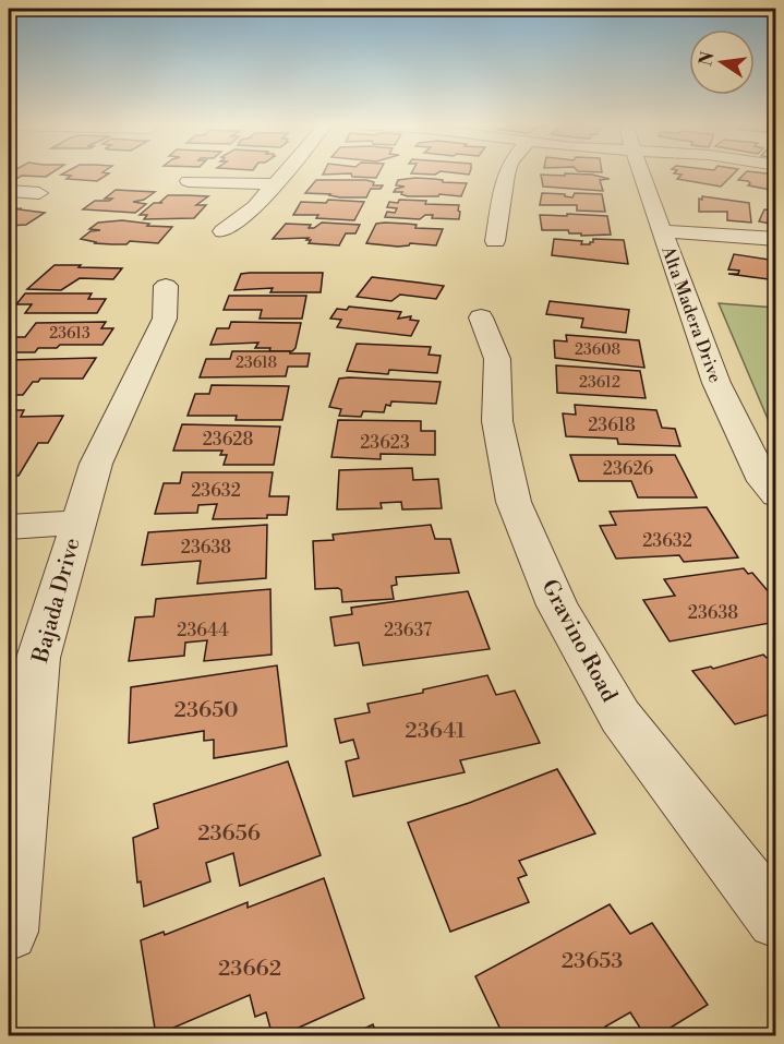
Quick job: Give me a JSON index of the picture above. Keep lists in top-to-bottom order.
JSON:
{
  "streets": {
    "street": ["Alta Madera Drive", "Bajada Drive", "Gravino Road"]
  },
  "house_numbers": [
    "23613",
    "23608",
    "23618",
    "23612",
    "23618",
    "23628",
    "23623",
    "23626",
    "23632",
    "23632",
    "23638",
    "23638",
    "23644",
    "23637",
    "23650",
    "23641",
    "23656",
    "23653",
    "23662"
  ],
  "north": "left"
}
